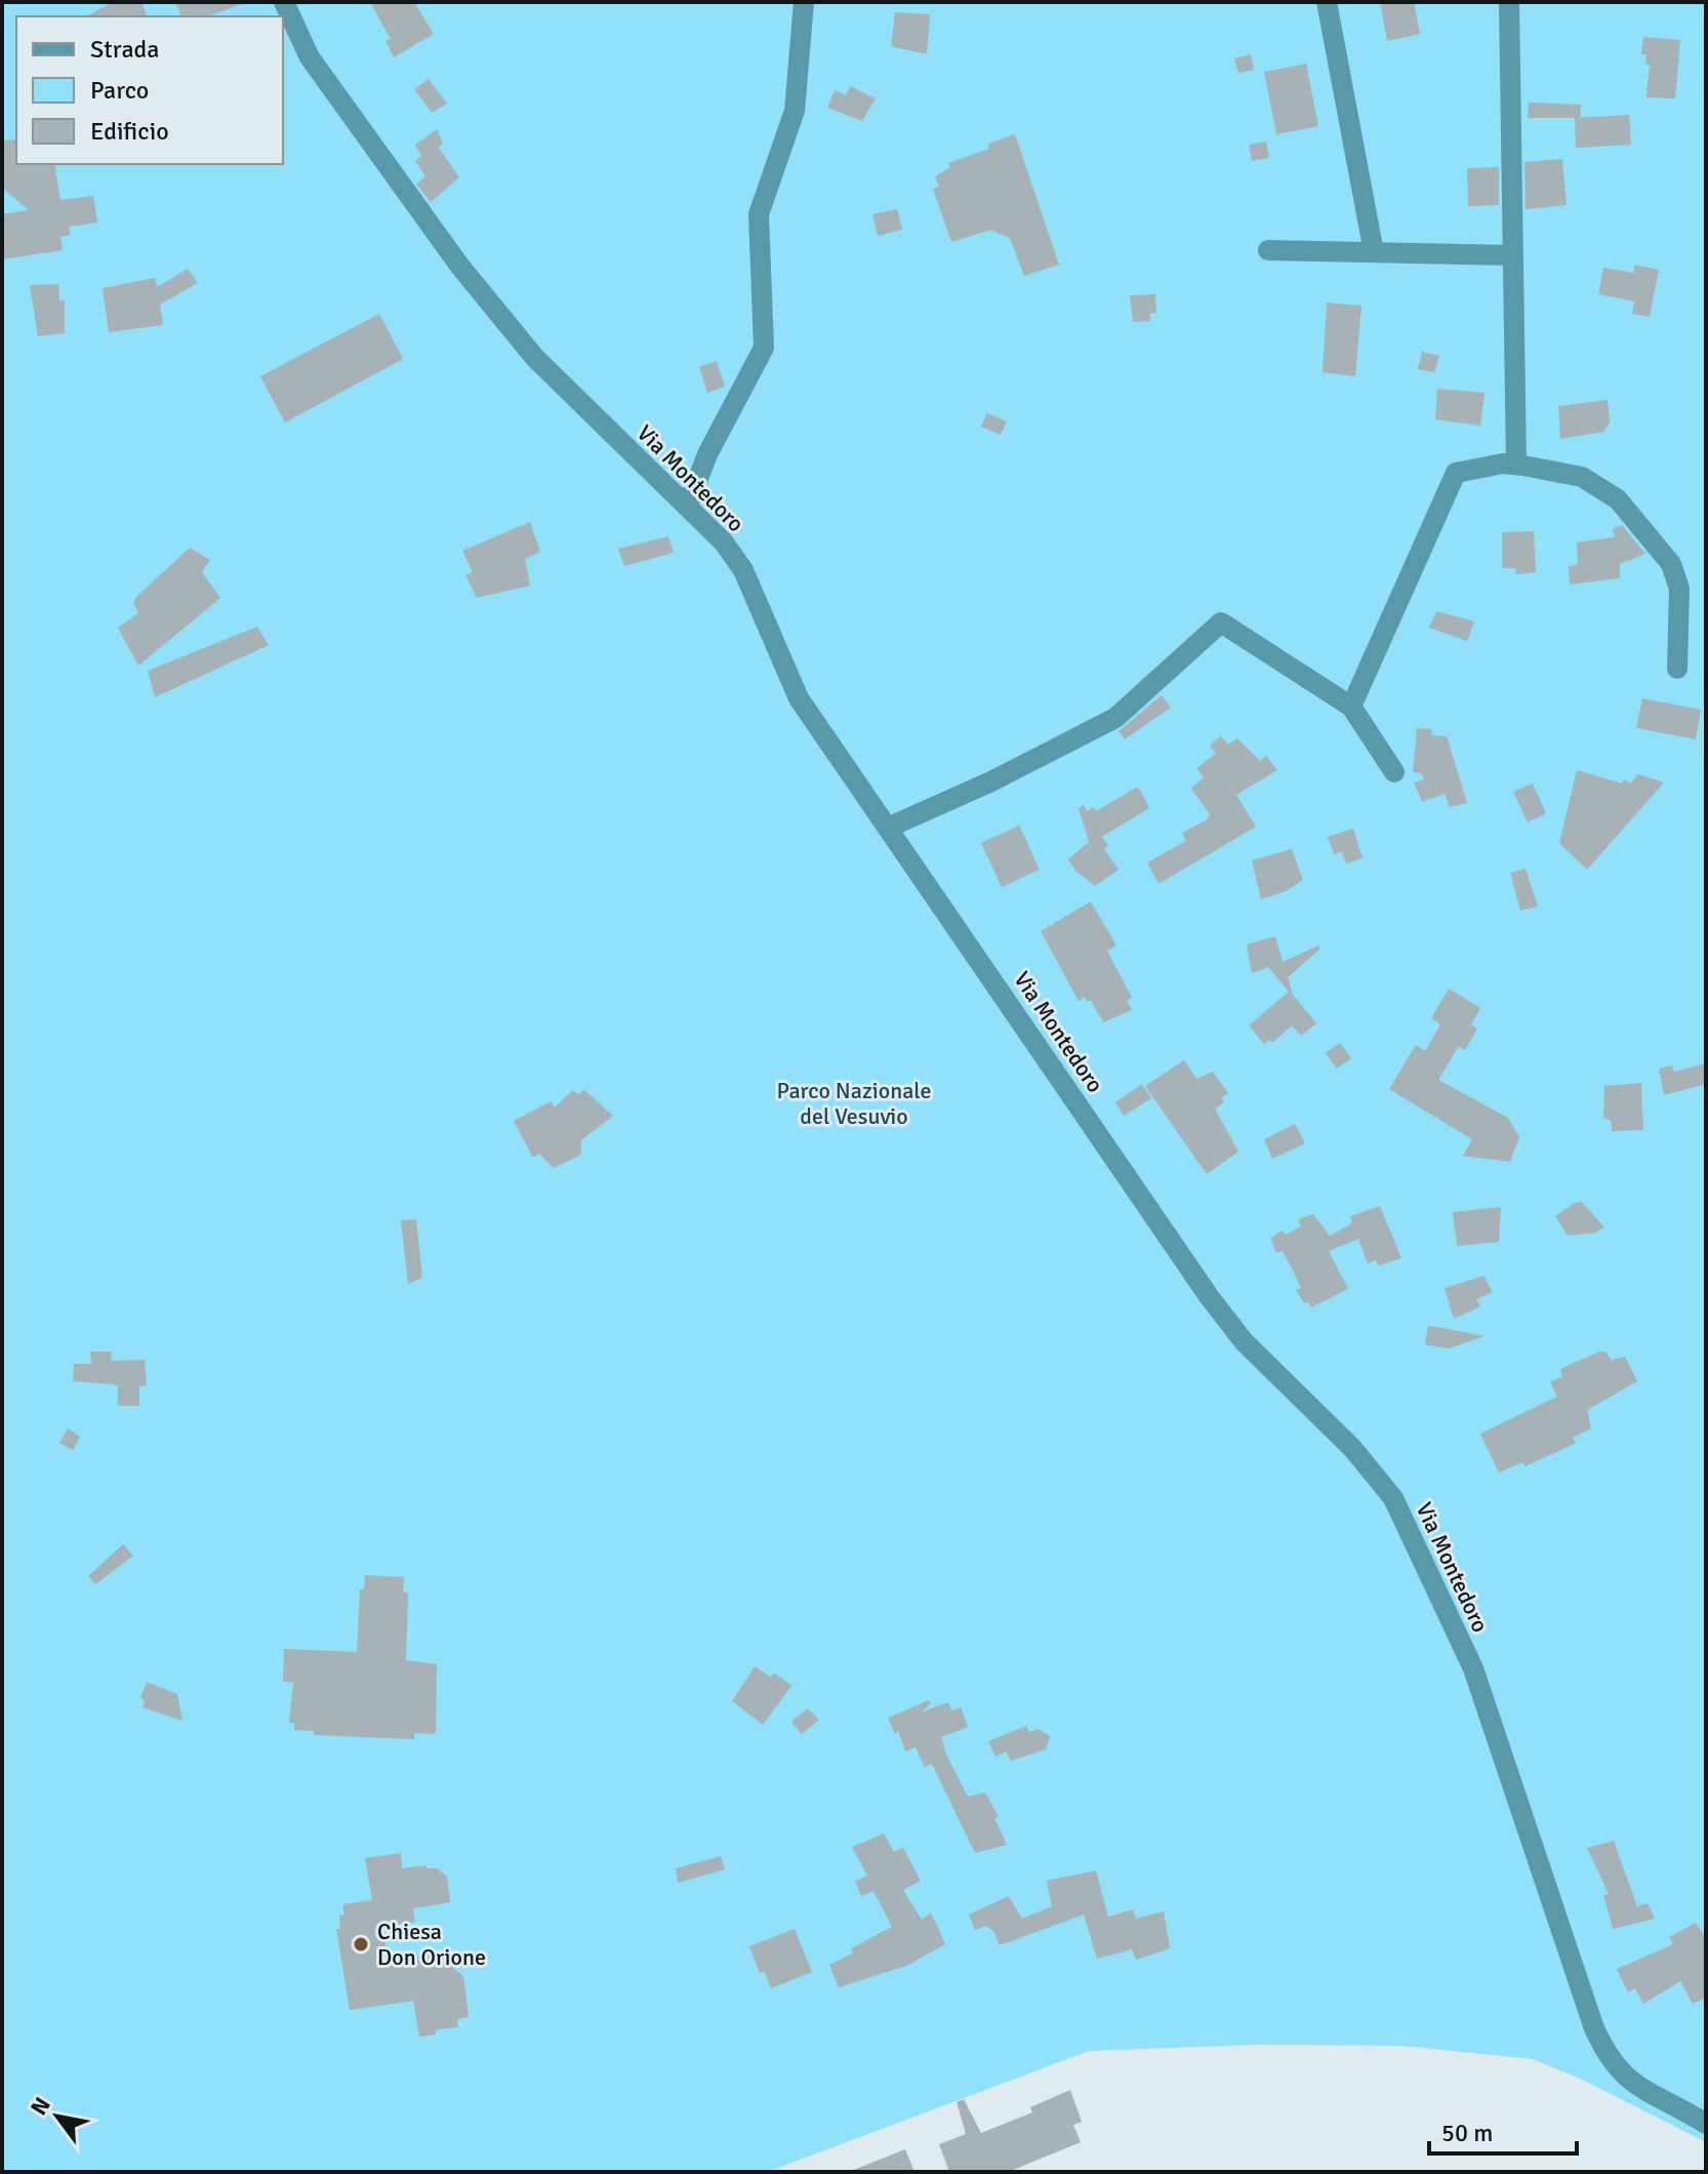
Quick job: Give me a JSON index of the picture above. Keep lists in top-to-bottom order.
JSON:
{
  "streets": {
    "street": ["Via Montedoro"]
  },
  "parks": ["Parco Nazionale del Vesuvio"],
  "places": ["Chiesa Don Orione"],
  "legend": ["Strada", "Parco", "Edificio"],
  "scale_bar": "50 m",
  "north": "top left"
}
